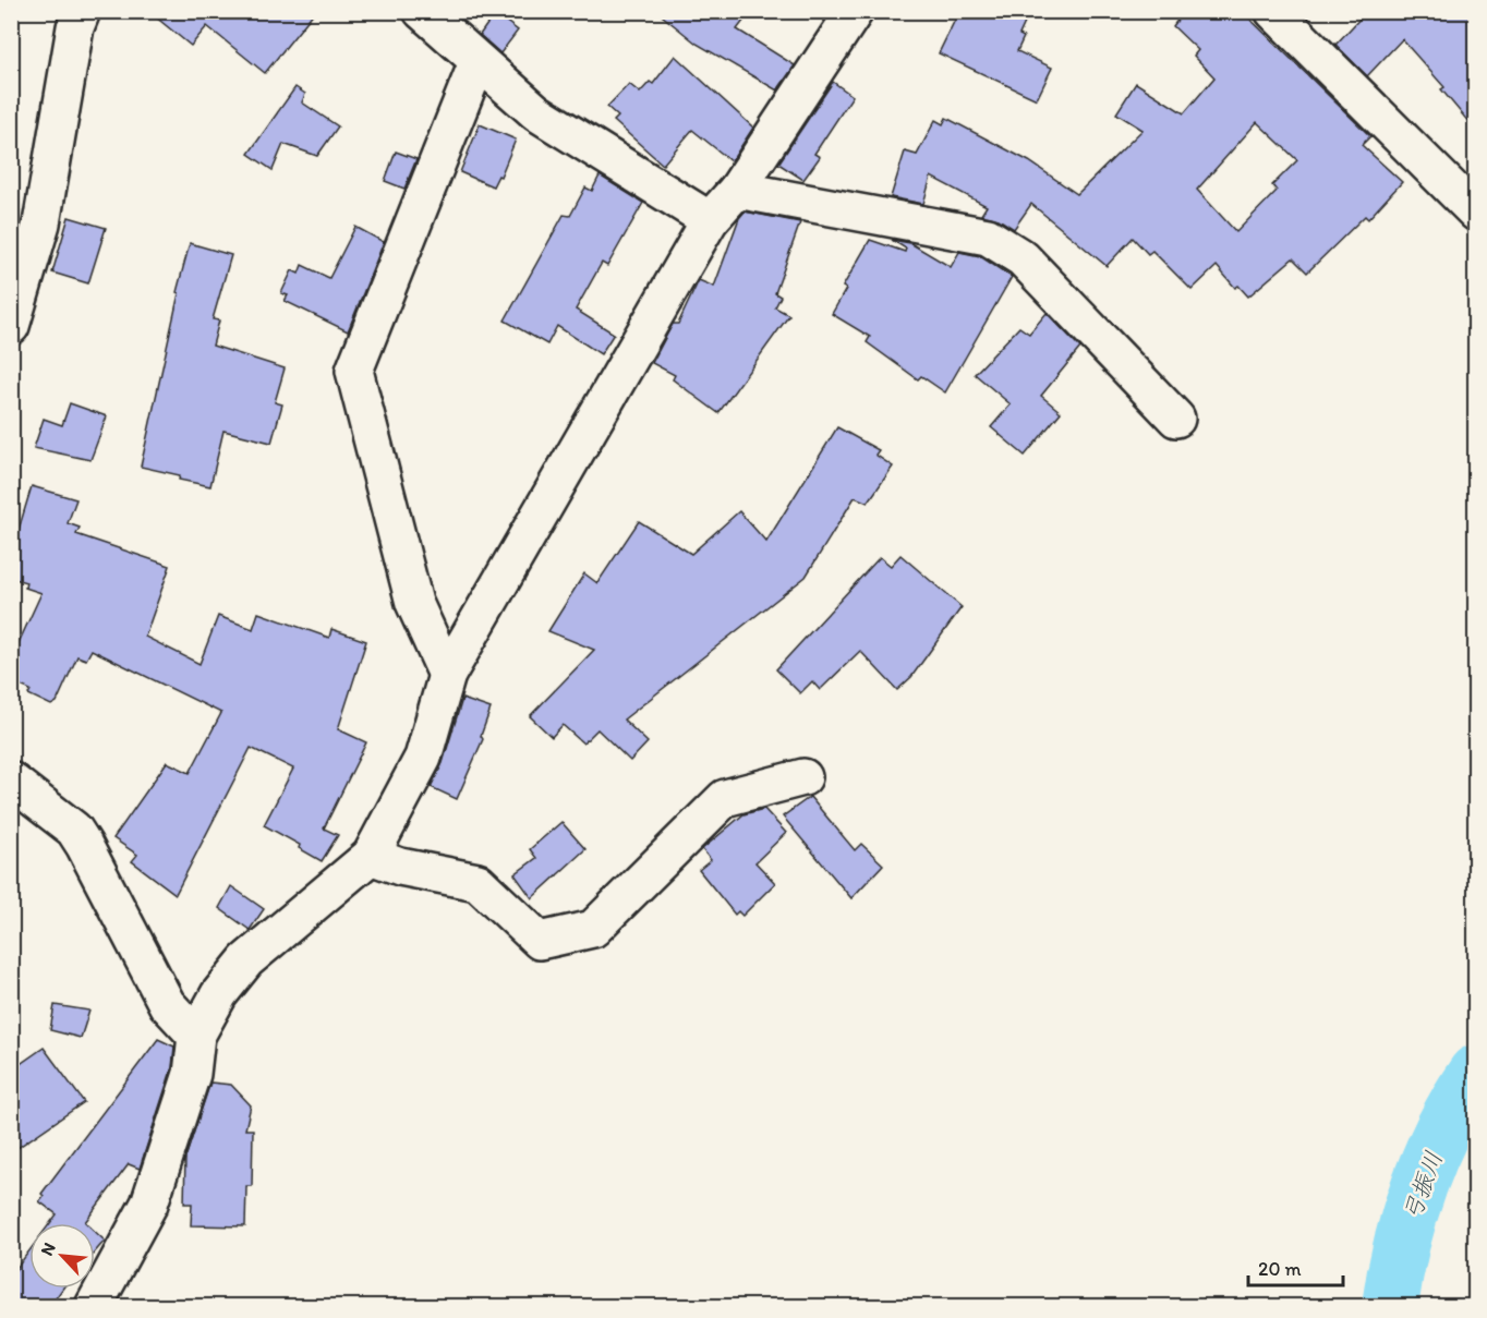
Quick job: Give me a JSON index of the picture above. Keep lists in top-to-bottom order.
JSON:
{
  "water": ["弓振川"],
  "scale_bar": "20 m",
  "north": "top left"
}
